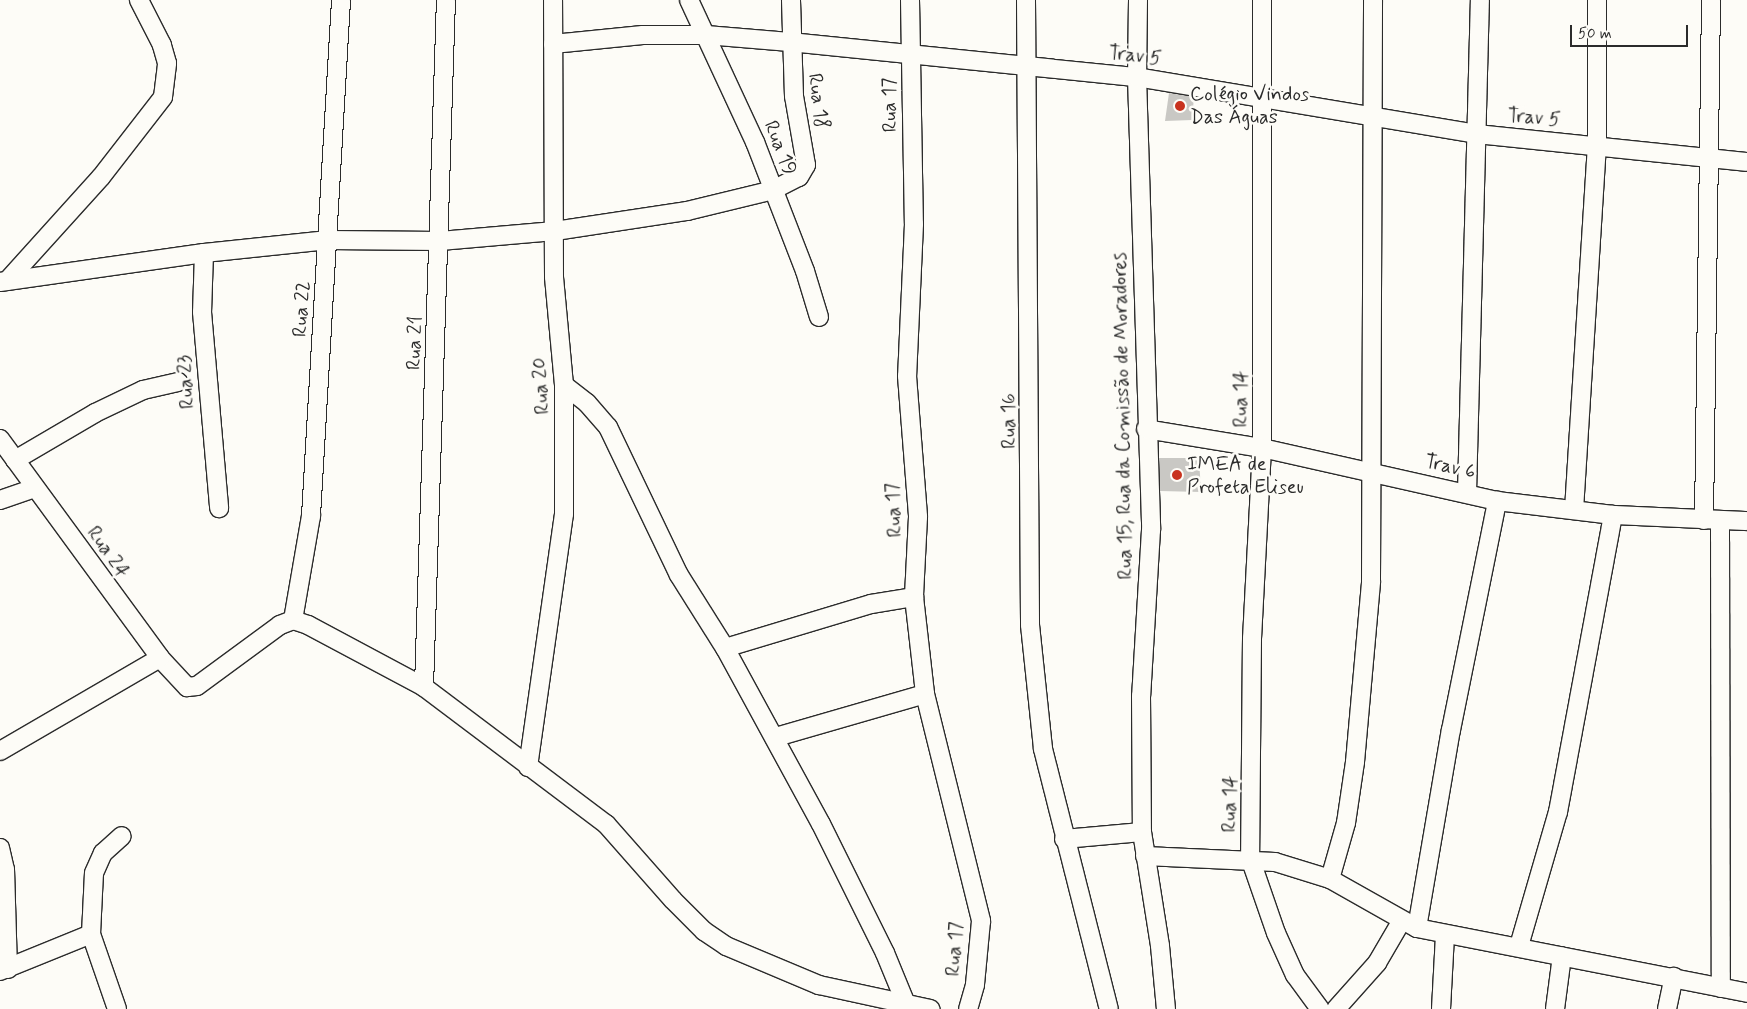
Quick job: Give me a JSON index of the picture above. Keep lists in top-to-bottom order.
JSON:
{
  "streets": {
    "street": [
      "Trav 5",
      "Rua 18",
      "Rua 17",
      "Rua 19",
      "Rua 22",
      "Rua 21",
      "Rua 23",
      "Rua 20",
      "Rua 14",
      "Rua 15, Rua da Comissão de Moradores",
      "Rua 16",
      "Trav 6",
      "Rua 24"
    ]
  },
  "crossings": [
    ["Trav 5", "Rua 18"],
    ["Trav 5", "Rua 17"],
    ["Trav 5", "Rua 19"],
    ["Trav 5", "Rua 20"],
    ["Trav 5", "Rua 14"],
    ["Trav 5", "Rua 15, Rua da Comissão de Moradores"],
    ["Trav 5", "Rua 16"],
    ["Rua 18", "Rua 19"],
    ["Rua 18", "Rua 22"],
    ["Rua 18", "Rua 21"],
    ["Rua 18", "Rua 23"],
    ["Rua 18", "Rua 20"],
    ["Rua 22", "Rua 24"],
    ["Rua 14", "Trav 6"],
    ["Rua 15, Rua da Comissão de Moradores", "Trav 6"]
  ],
  "places": ["Colégio Vindos Das Águas", "IMEA de Profeta Eliseu"],
  "scale_bar": "50 m"
}
